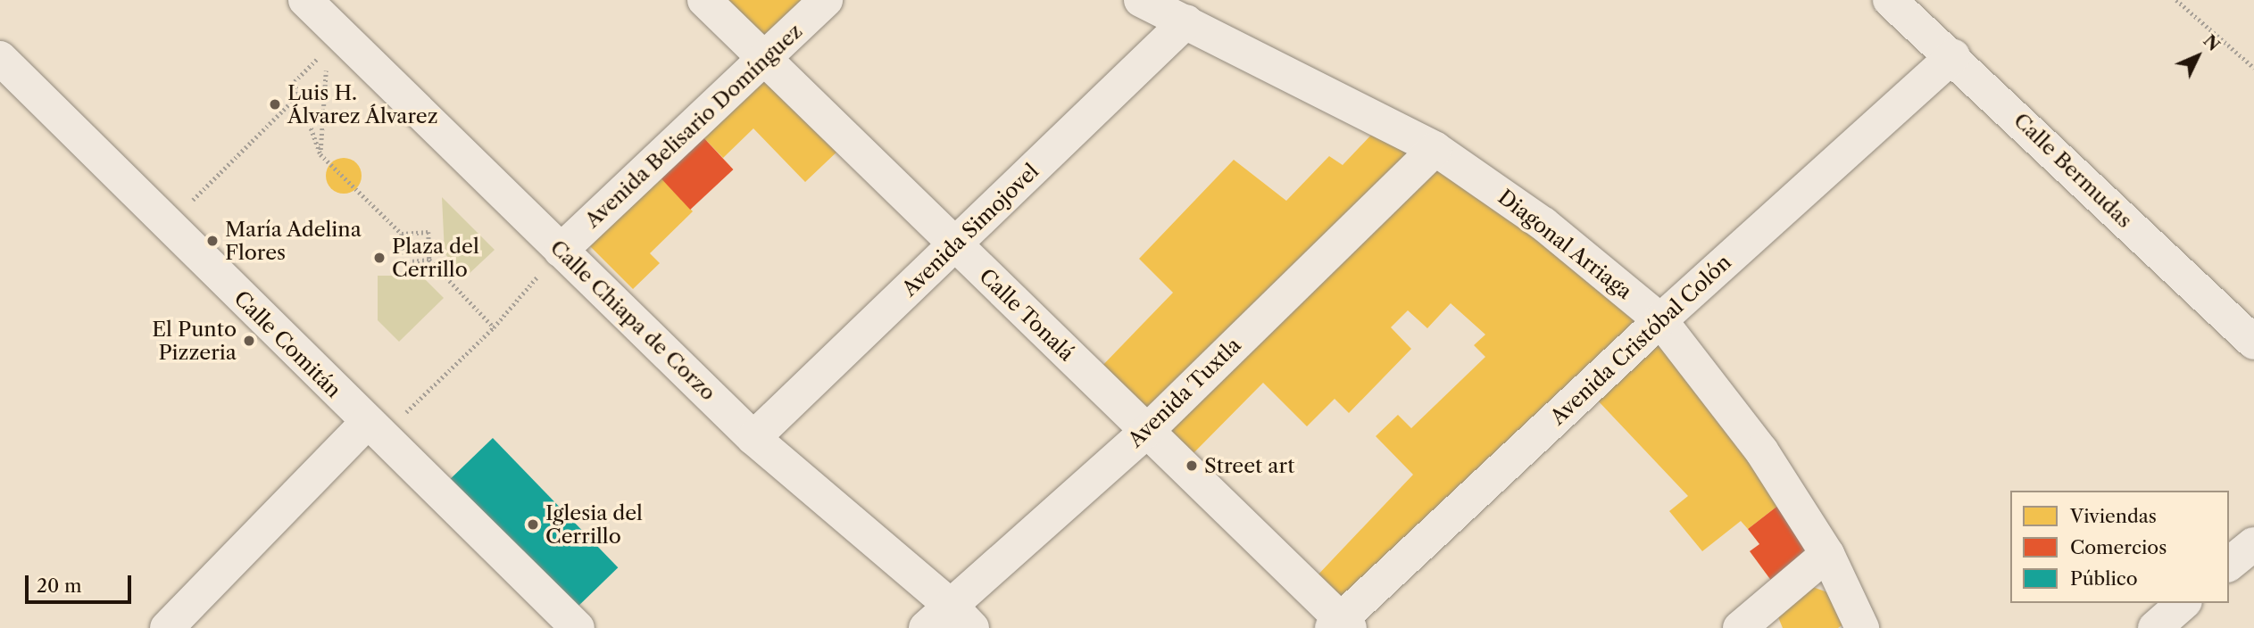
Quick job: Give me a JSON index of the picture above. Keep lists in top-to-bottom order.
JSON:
{
  "streets": {
    "street": [
      "Avenida Belisario Domínguez",
      "Calle Bermudas",
      "Avenida Simojovel",
      "Diagonal Arriaga",
      "Calle Tonalá",
      "Calle Chiapa de Corzo",
      "Avenida Cristóbal Colón",
      "Calle Comitán",
      "Avenida Tuxtla"
    ]
  },
  "crossings": [
    ["Avenida Belisario Domínguez", "Calle Tonalá"],
    ["Avenida Belisario Domínguez", "Calle Chiapa de Corzo"],
    ["Calle Bermudas", "Avenida Cristóbal Colón"],
    ["Avenida Simojovel", "Diagonal Arriaga"],
    ["Avenida Simojovel", "Calle Tonalá"],
    ["Avenida Simojovel", "Calle Chiapa de Corzo"],
    ["Diagonal Arriaga", "Avenida Cristóbal Colón"],
    ["Diagonal Arriaga", "Avenida Tuxtla"],
    ["Calle Tonalá", "Avenida Cristóbal Colón"],
    ["Calle Tonalá", "Avenida Tuxtla"],
    ["Calle Chiapa de Corzo", "Avenida Tuxtla"]
  ],
  "places": [
    "Luis H. Álvarez Álvarez",
    "María Adelina Flores",
    "Plaza del Cerrillo",
    "El Punto Pizzeria",
    "Street art",
    "Iglesia del Cerrillo"
  ],
  "legend": ["Viviendas", "Comercios", "Público"],
  "scale_bar": "20 m",
  "north": "top right"
}
